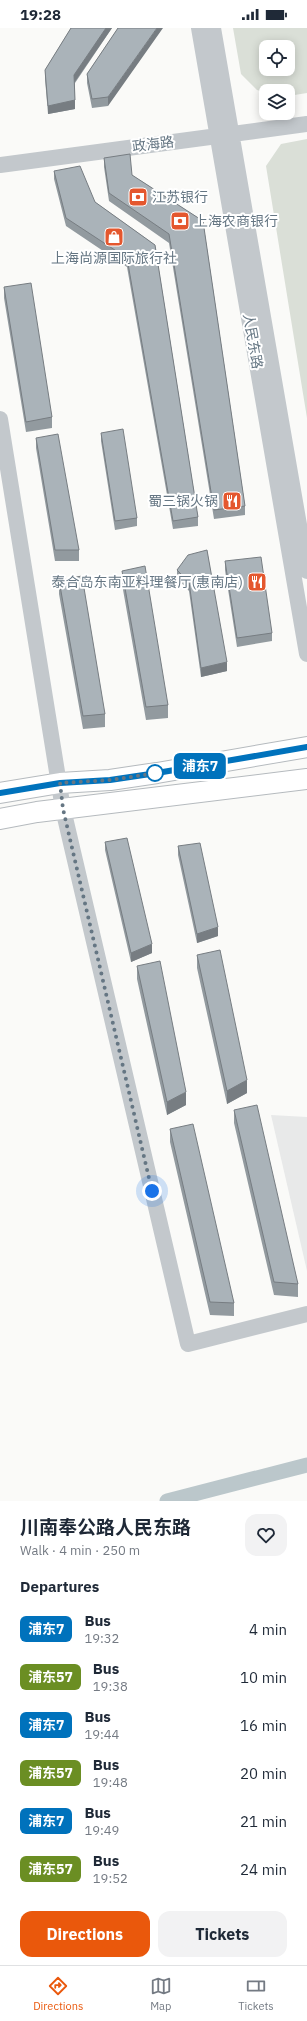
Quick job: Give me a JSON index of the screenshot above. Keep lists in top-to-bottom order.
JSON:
{
  "streets": {
    "street": ["政海路", "人民东路"]
  },
  "crossings": [
    ["政海路", "人民东路"]
  ],
  "places": {
    "bank": ["江苏银行", "上海农商银行"],
    "shop": ["上海尚源国际旅行社"],
    "restaurant": ["蜀三锅火锅", "泰合岛东南亚料理餐厅(惠南店)"]
  },
  "lines": ["bus line 浦东7"],
  "page": {
    "status": "19:28",
    "on_map": "浦东7",
    "heading": [
      ["川南奉公路人民东路", "Walk · 4 min · 250 m"],
      "Departures"
    ],
    "list": [
      {
        "mark": "浦东7",
        "name": "Bus",
        "note": "19:32",
        "value": "4 min"
      },
      {
        "mark": "浦东57",
        "name": "Bus",
        "note": "19:38",
        "value": "10 min"
      },
      {
        "mark": "浦东7",
        "name": "Bus",
        "note": "19:44",
        "value": "16 min"
      },
      {
        "mark": "浦东57",
        "name": "Bus",
        "note": "19:48",
        "value": "20 min"
      },
      {
        "mark": "浦东7",
        "name": "Bus",
        "note": "19:49",
        "value": "21 min"
      },
      {
        "mark": "浦东57",
        "name": "Bus",
        "note": "19:52",
        "value": "24 min"
      }
    ],
    "buttons": ["Directions", "Tickets"],
    "tabs": ["Directions", "Map", "Tickets"]
  }
}
